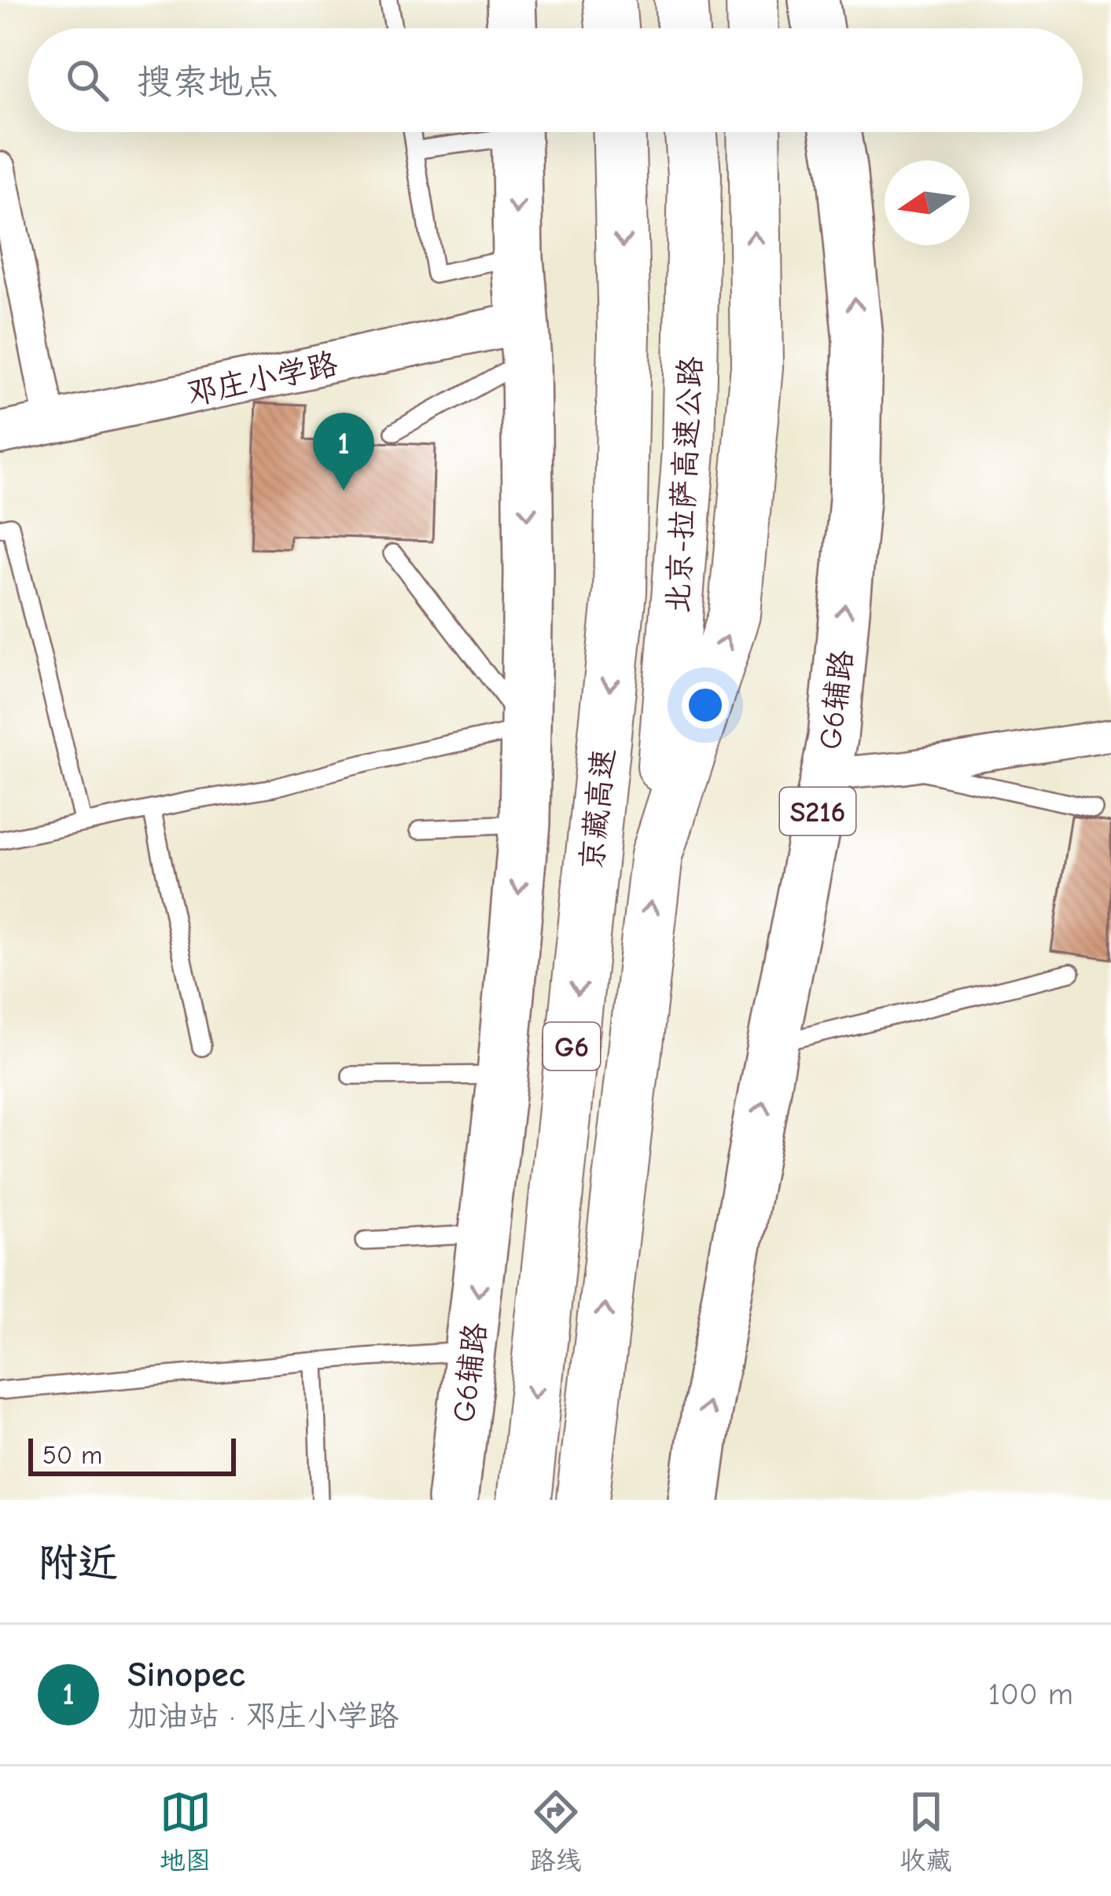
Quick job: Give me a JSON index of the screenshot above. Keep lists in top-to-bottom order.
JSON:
{
  "streets": {
    "highway": ["北京-拉萨高速公路", "京藏高速", "G6"],
    "main road": ["G6辅路", "S216"],
    "street": ["邓庄小学路"]
  },
  "crossings": [
    ["邓庄小学路", "G6辅路"]
  ],
  "scale_bar": "50 m",
  "north": "left",
  "page": {
    "search": "搜索地点",
    "pins": "1",
    "scale": "50 m",
    "heading": "附近",
    "list": [
      {
        "mark": "1",
        "name": "Sinopec",
        "note": "加油站 · 邓庄小学路",
        "value": "100 m"
      }
    ],
    "nav": ["地图", "路线", "收藏"]
  }
}
